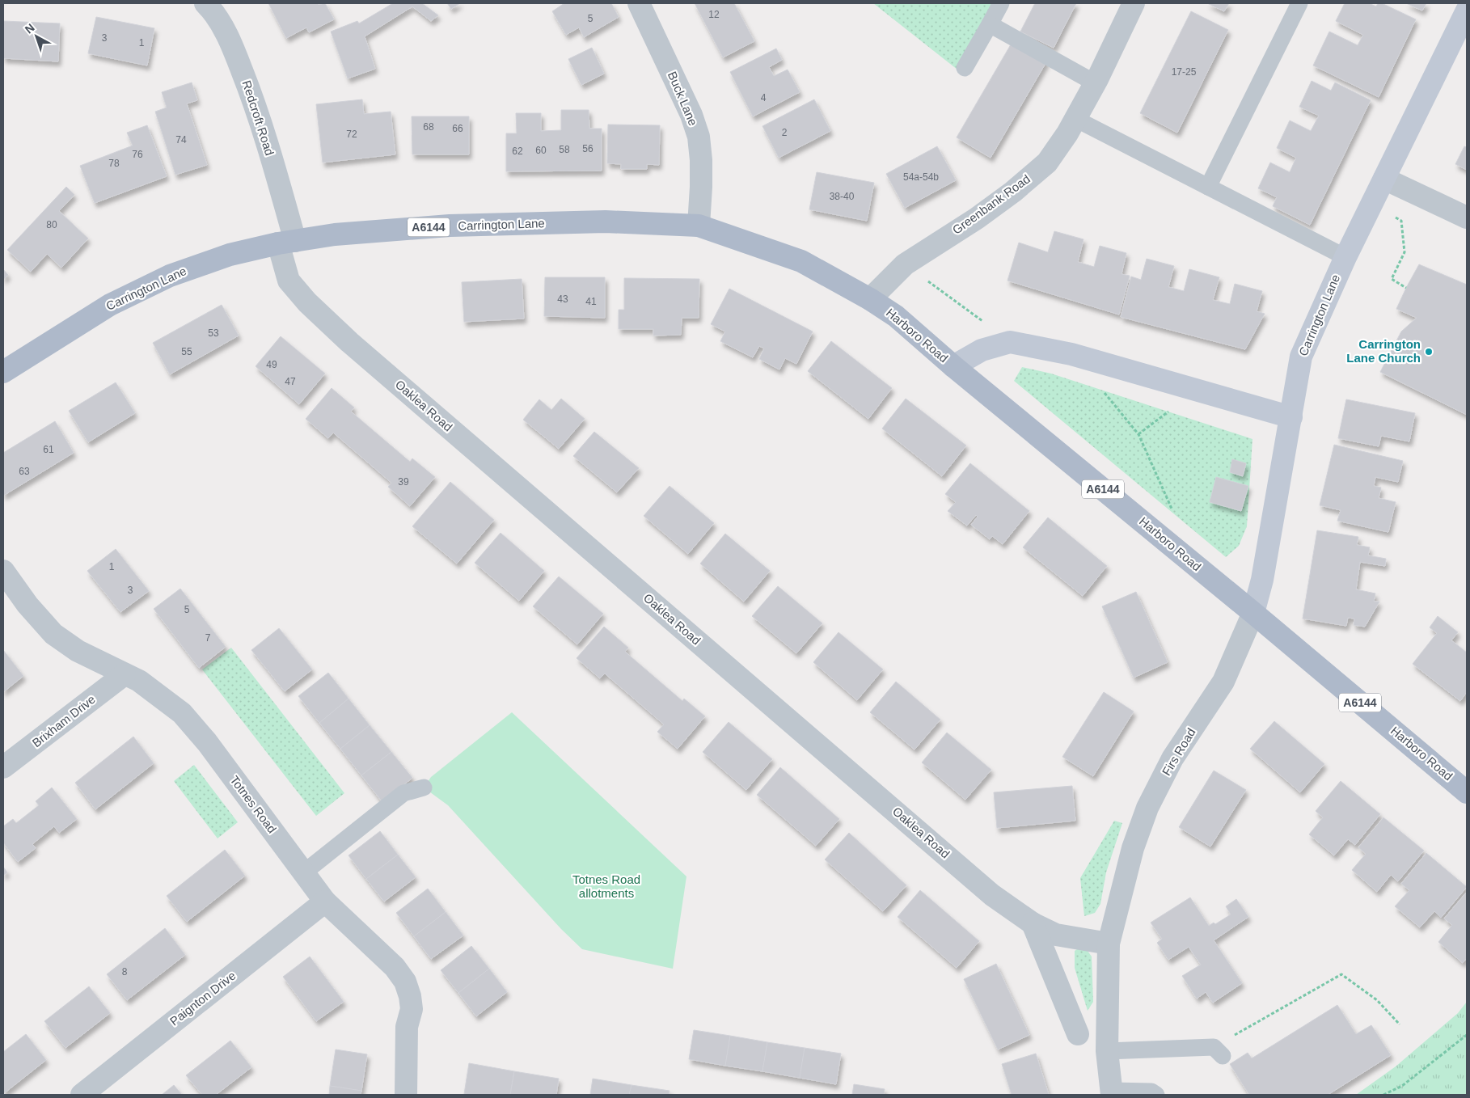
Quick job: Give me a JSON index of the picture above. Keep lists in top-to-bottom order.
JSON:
{
  "streets": {
    "main road": [
      "Carrington Lane",
      "A6144",
      "Harboro Road",
      "Firs Road"
    ],
    "street": [
      "Buck Lane",
      "Redcroft Road",
      "Greenbank Road",
      "Oaklea Road",
      "Brixham Drive",
      "Totnes Road",
      "Paignton Drive"
    ]
  },
  "crossings": [
    ["Buck Lane", "Carrington Lane"],
    ["Redcroft Road", "Carrington Lane"],
    ["Redcroft Road", "Oaklea Road"],
    ["Greenbank Road", "Carrington Lane"],
    ["Greenbank Road", "Harboro Road"],
    ["Carrington Lane", "Harboro Road"],
    ["Carrington Lane", "Oaklea Road"],
    ["Carrington Lane", "Firs Road"],
    ["Harboro Road", "Firs Road"],
    ["Oaklea Road", "Firs Road"],
    ["Brixham Drive", "Totnes Road"],
    ["Totnes Road", "Paignton Drive"]
  ],
  "parks": ["Totnes Road allotments"],
  "places": ["Carrington Lane Church"],
  "house_numbers": [
    "12",
    "5",
    "3",
    "1",
    "17-25",
    "4",
    "68",
    "66",
    "2",
    "72",
    "74",
    "56",
    "58",
    "60",
    "62",
    "76",
    "78",
    "54a-54b",
    "38-40",
    "80",
    "43",
    "41",
    "53",
    "55",
    "49",
    "47",
    "61",
    "63",
    "39",
    "1",
    "3",
    "5",
    "7",
    "8"
  ],
  "north": "top left"
}
